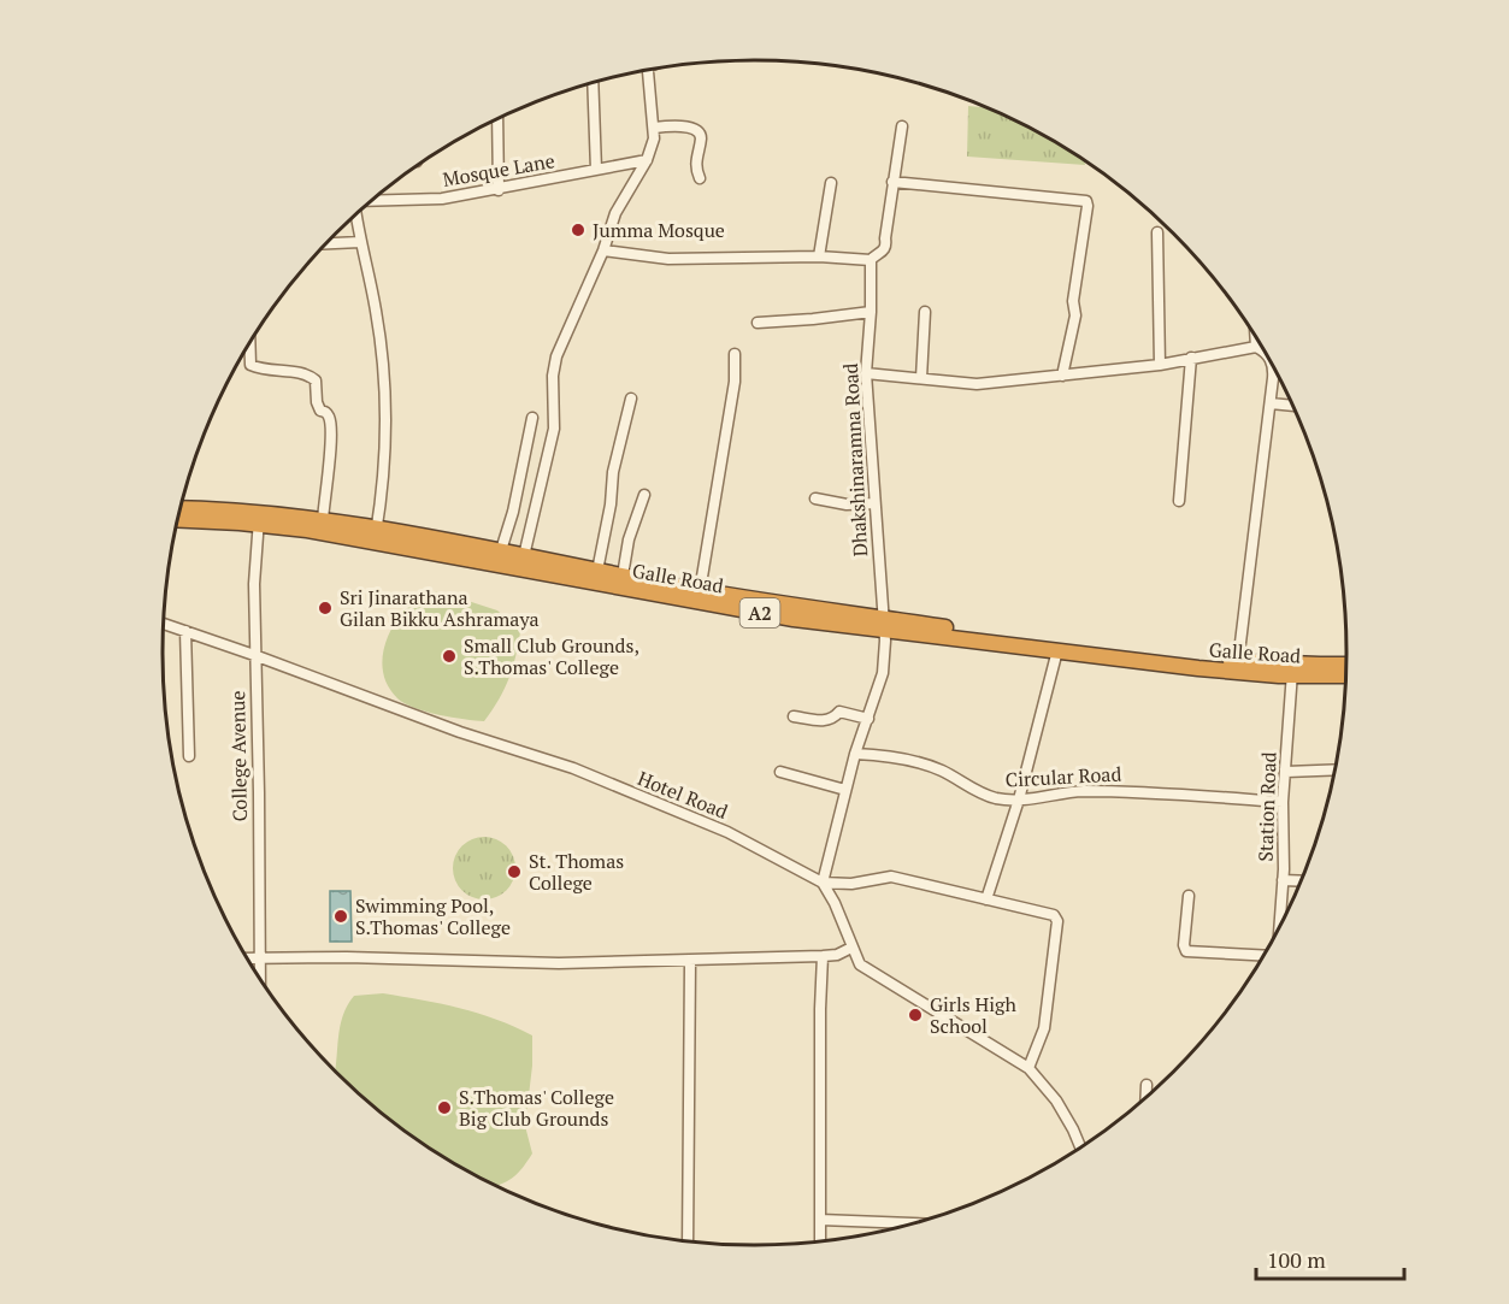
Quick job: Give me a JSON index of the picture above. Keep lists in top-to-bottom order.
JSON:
{
  "streets": {
    "highway": ["Galle Road", "A2"],
    "street": [
      "Mosque Lane",
      "Dhakshinaramna Road",
      "College Avenue",
      "Circular Road",
      "Hotel Road",
      "Station Road"
    ]
  },
  "crossings": [
    ["Dhakshinaramna Road", "Galle Road"],
    ["Dhakshinaramna Road", "Circular Road"],
    ["Dhakshinaramna Road", "Hotel Road"],
    ["Galle Road", "College Avenue"],
    ["Galle Road", "Station Road"],
    ["College Avenue", "Hotel Road"],
    ["Circular Road", "Station Road"]
  ],
  "places": [
    "Jumma Mosque",
    "Sri Jinarathana Gilan Bikku Ashramaya",
    "Small Club Grounds, S.Thomas' College",
    "St. Thomas College",
    "Swimming Pool, S.Thomas' College",
    "Girls High School",
    "S.Thomas' College Big Club Grounds"
  ],
  "scale_bar": "100 m"
}
